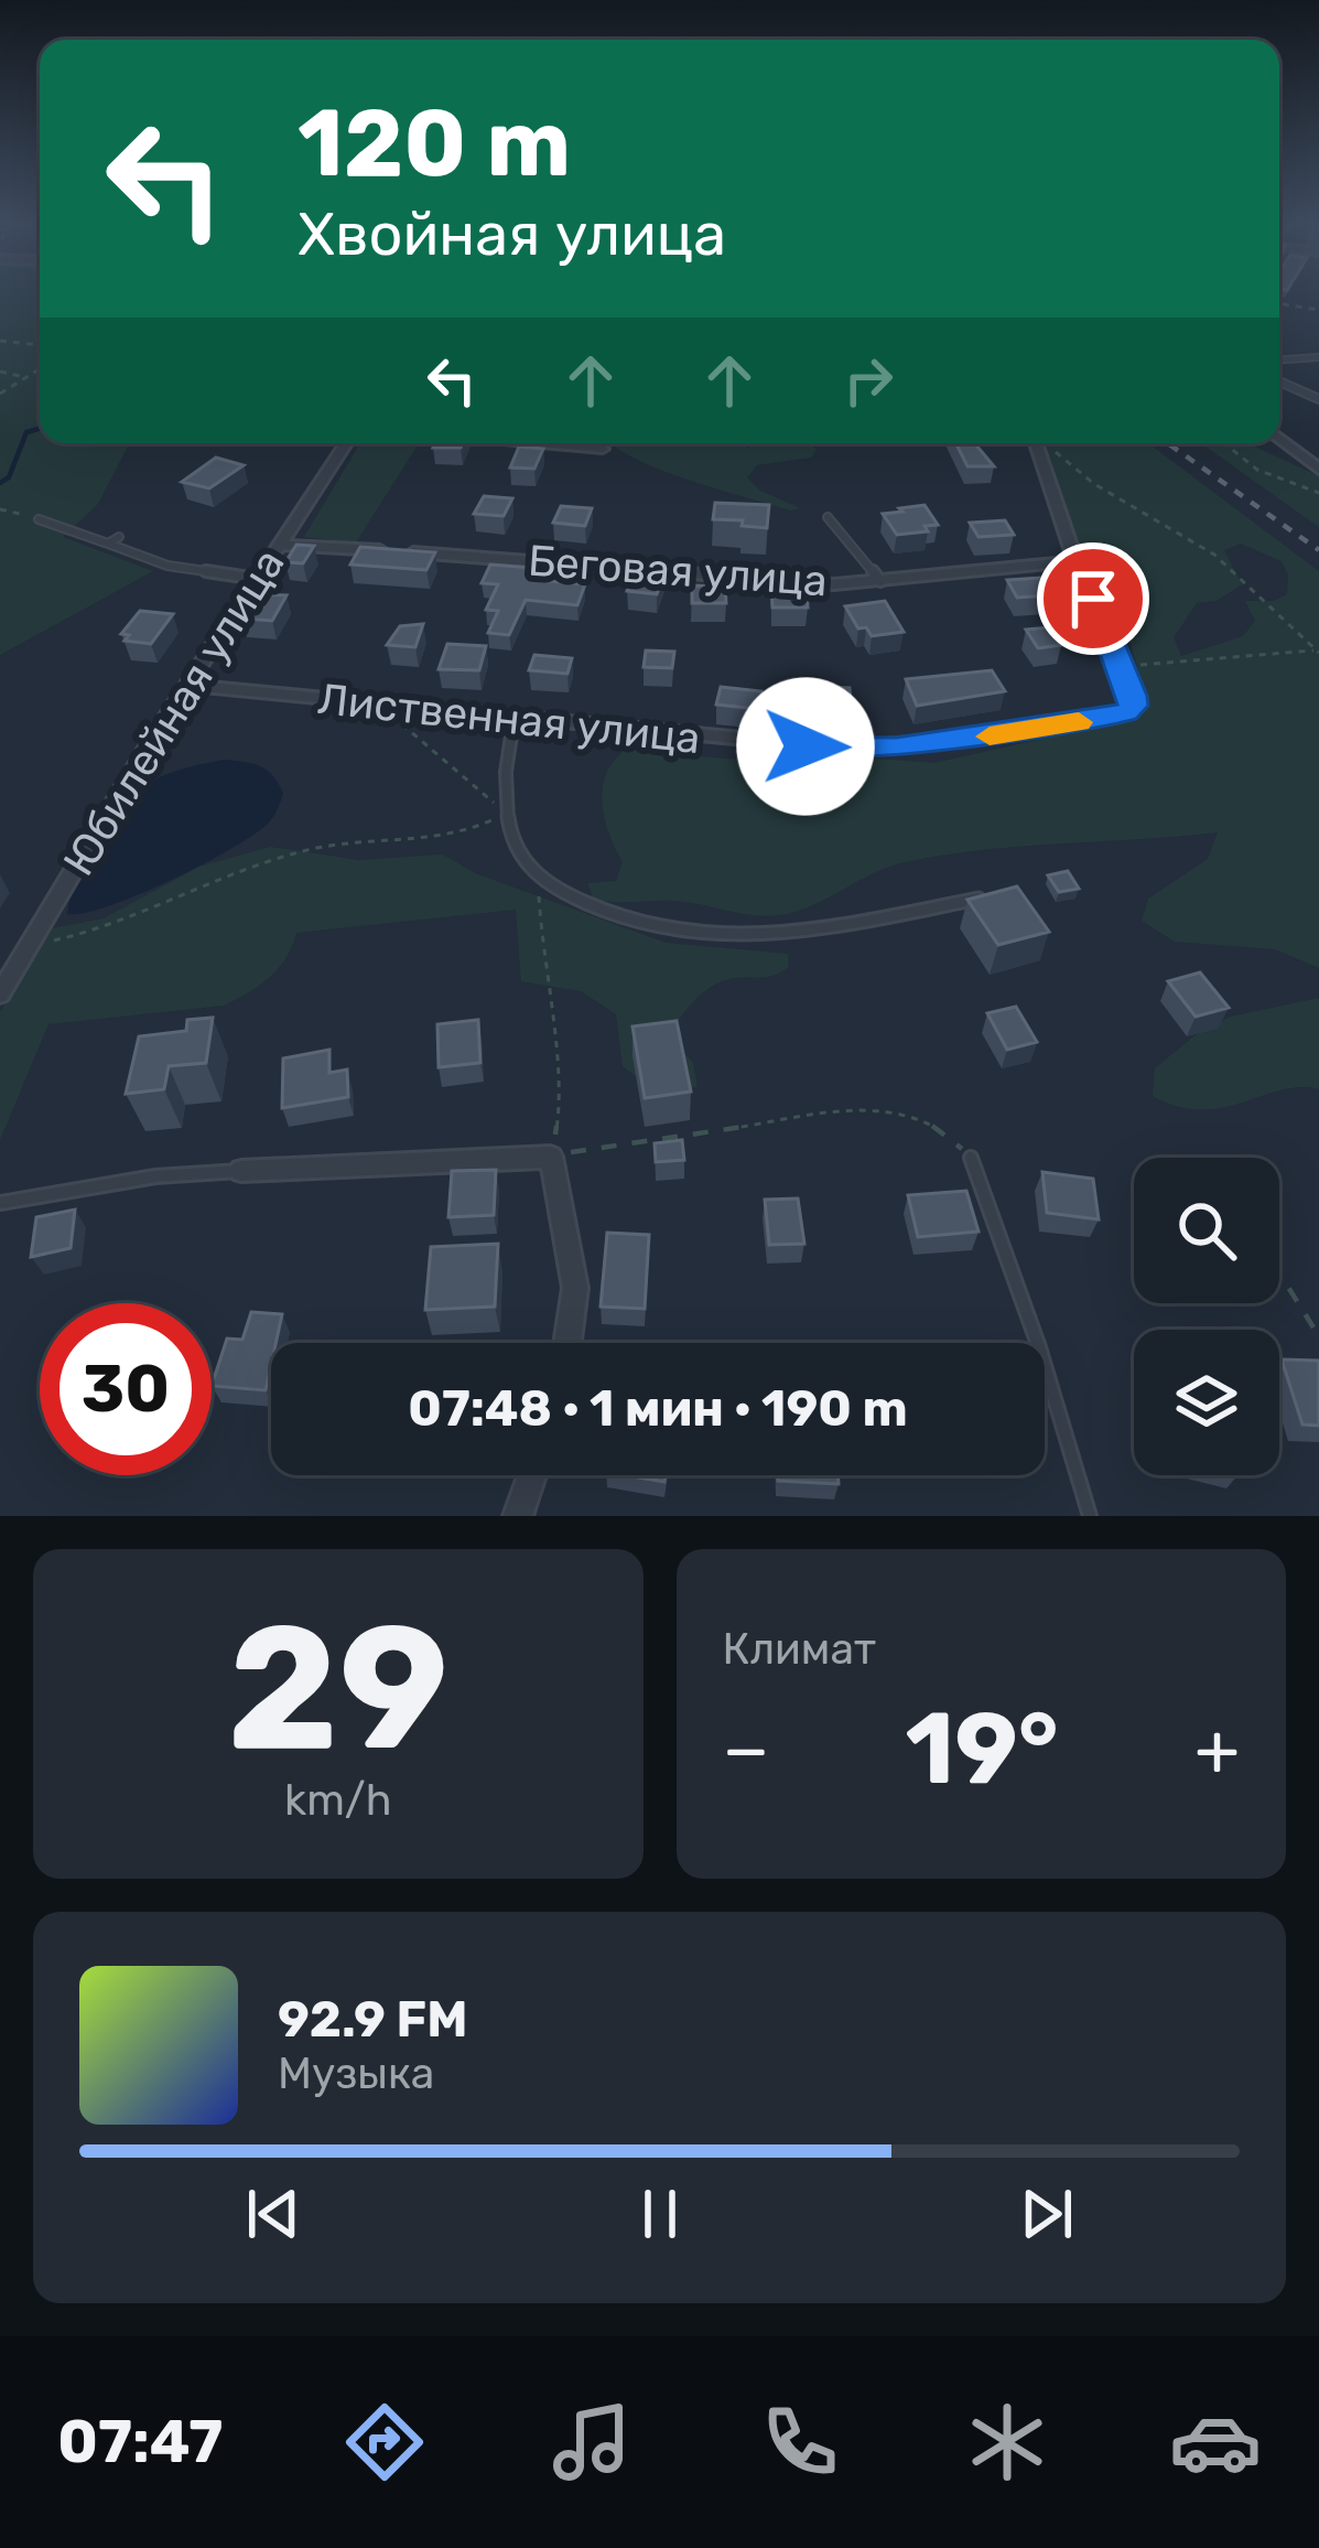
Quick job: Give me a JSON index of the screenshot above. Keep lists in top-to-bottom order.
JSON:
{
  "streets": {
    "street": ["Беговая улица", "Юбилейная улица", "Лиственная улица"]
  },
  "crossings": [
    ["Беговая улица", "Юбилейная улица"],
    ["Юбилейная улица", "Лиственная улица"]
  ],
  "page": {
    "turn": ["120 m", "Хвойная улица"],
    "limit": "30",
    "trip": "07:48 · 1 мин · 190 m",
    "tile": [
      ["29", "km/h"],
      "Климат"
    ],
    "heat": ["−", "19°", "+"],
    "song": ["92.9 FM", "Музыка"],
    "tabs": "07:47"
  }
}
